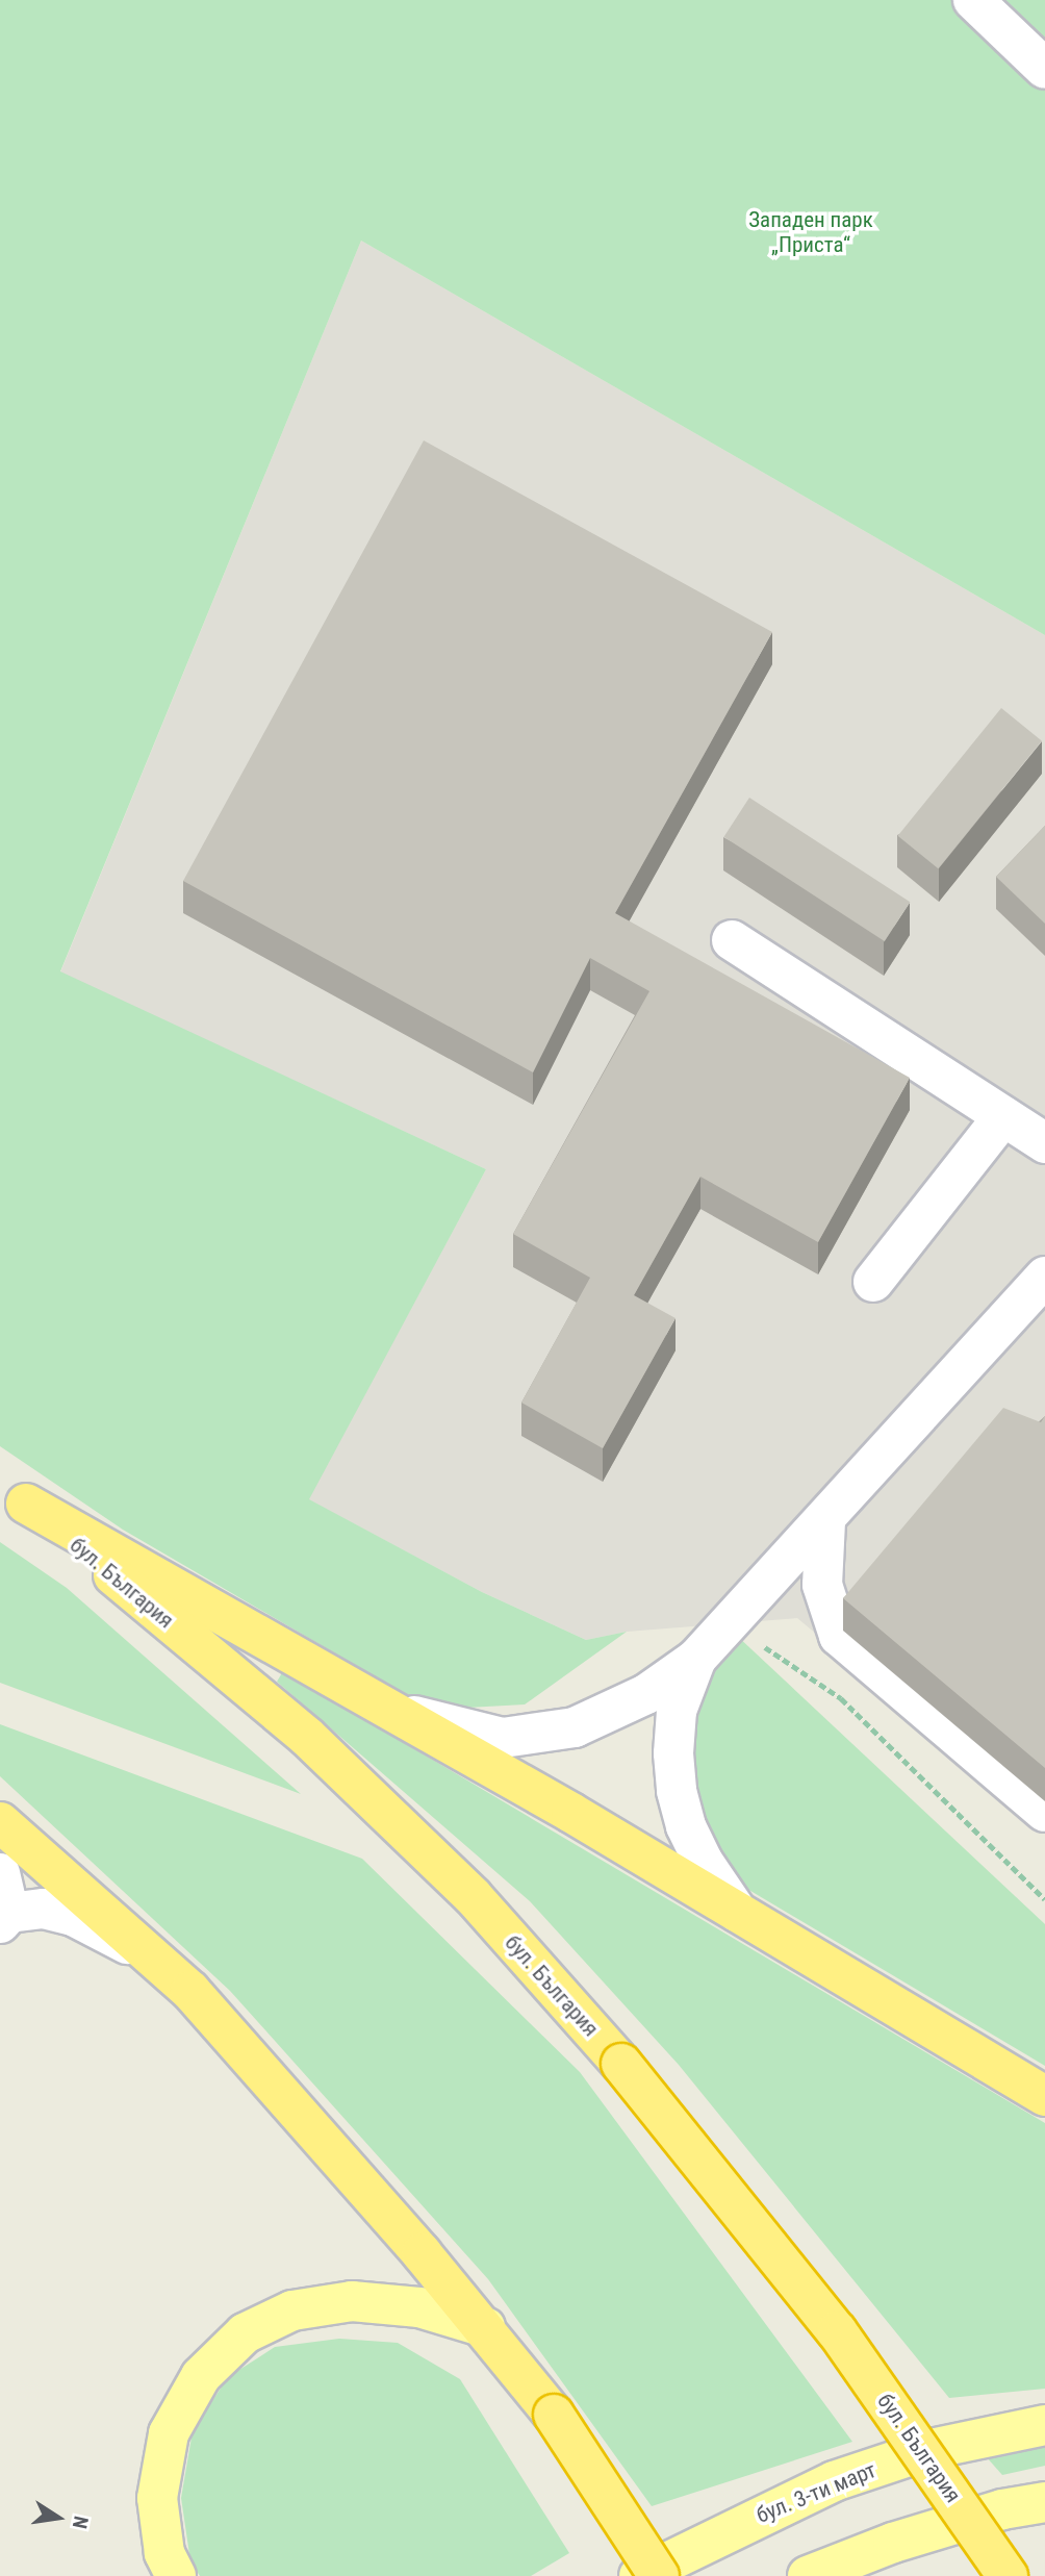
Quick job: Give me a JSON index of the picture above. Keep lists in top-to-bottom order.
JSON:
{
  "streets": {
    "highway": ["бул. България"],
    "main road": ["бул. 3-ти март"]
  },
  "parks": ["Западен парк „Приста“"],
  "north": "right"
}
